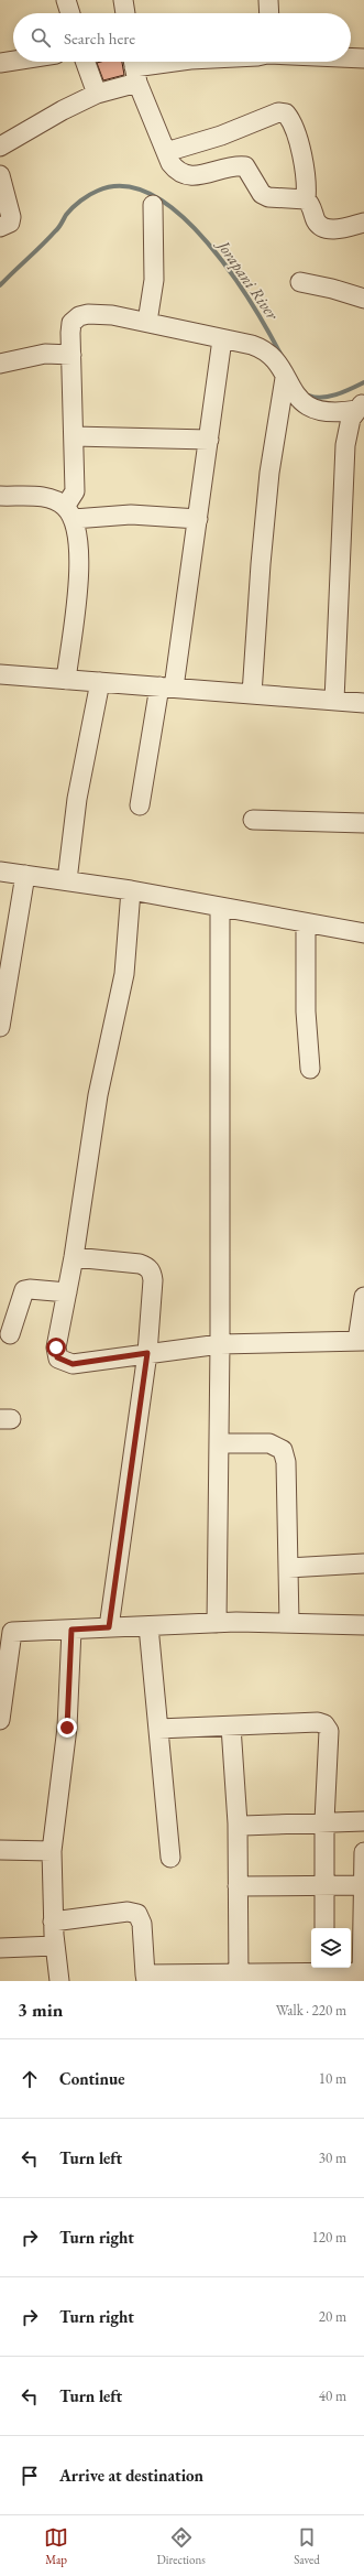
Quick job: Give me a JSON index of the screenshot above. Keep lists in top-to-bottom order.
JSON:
{
  "water": ["Jorapani River"],
  "page": {
    "search": "Search here",
    "heading": ["3 min", "Walk · 220 m"],
    "list": [
      ["Continue", "10 m"],
      ["Turn left", "30 m"],
      ["Turn right", "120 m"],
      ["Turn right", "20 m"],
      ["Turn left", "40 m"],
      "Arrive at destination"
    ],
    "nav": ["Map", "Directions", "Saved"]
  }
}
